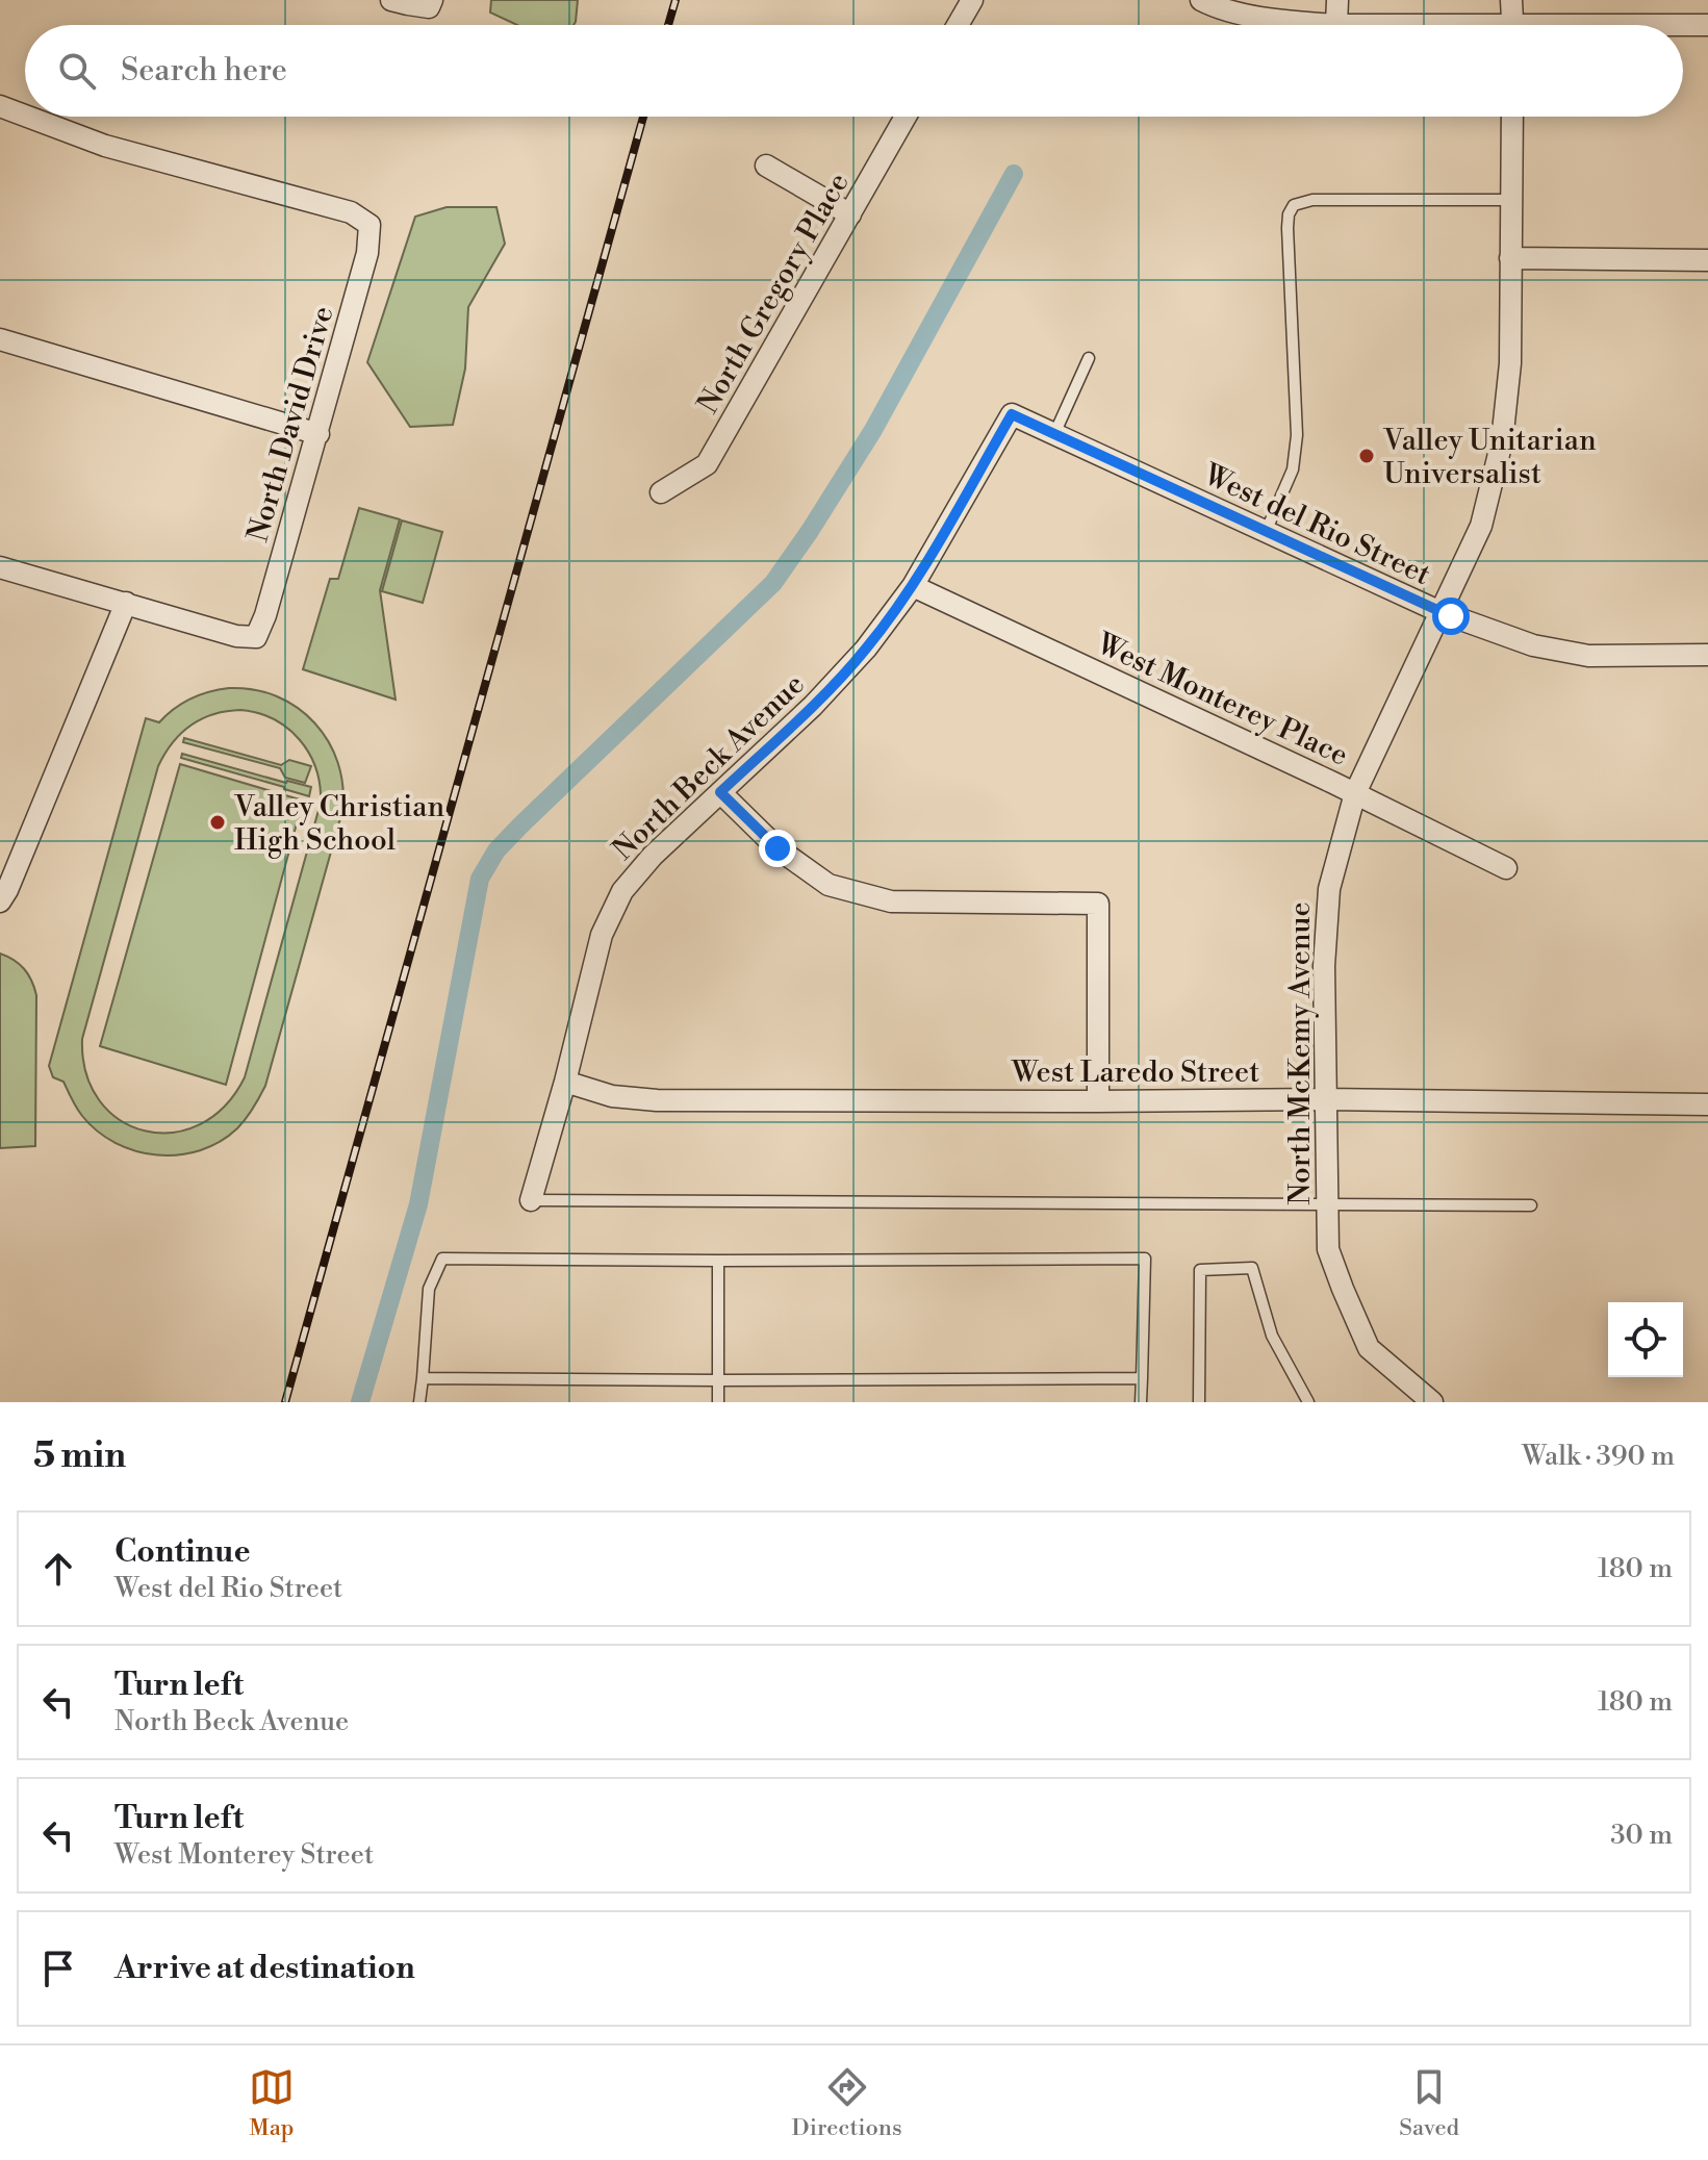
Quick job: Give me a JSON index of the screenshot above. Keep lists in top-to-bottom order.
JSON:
{
  "streets": {
    "street": [
      "North Gregory Place",
      "North David Drive",
      "West del Rio Street",
      "West Monterey Place",
      "North Beck Avenue",
      "North McKemy Avenue",
      "West Laredo Street"
    ]
  },
  "crossings": [
    ["West del Rio Street", "North Beck Avenue"],
    ["West del Rio Street", "North McKemy Avenue"],
    ["West Monterey Place", "North Beck Avenue"],
    ["West Monterey Place", "North McKemy Avenue"],
    ["North Beck Avenue", "West Laredo Street"],
    ["North McKemy Avenue", "West Laredo Street"]
  ],
  "places": ["Valley Unitarian Universalist", "Valley Christian High School"],
  "page": {
    "search": "Search here",
    "heading": ["5 min", "Walk · 390 m"],
    "list": [
      ["Continue", "West del Rio Street", "180 m"],
      ["Turn left", "North Beck Avenue", "180 m"],
      ["Turn left", "West Monterey Street", "30 m"],
      "Arrive at destination"
    ],
    "nav": ["Map", "Directions", "Saved"]
  }
}
